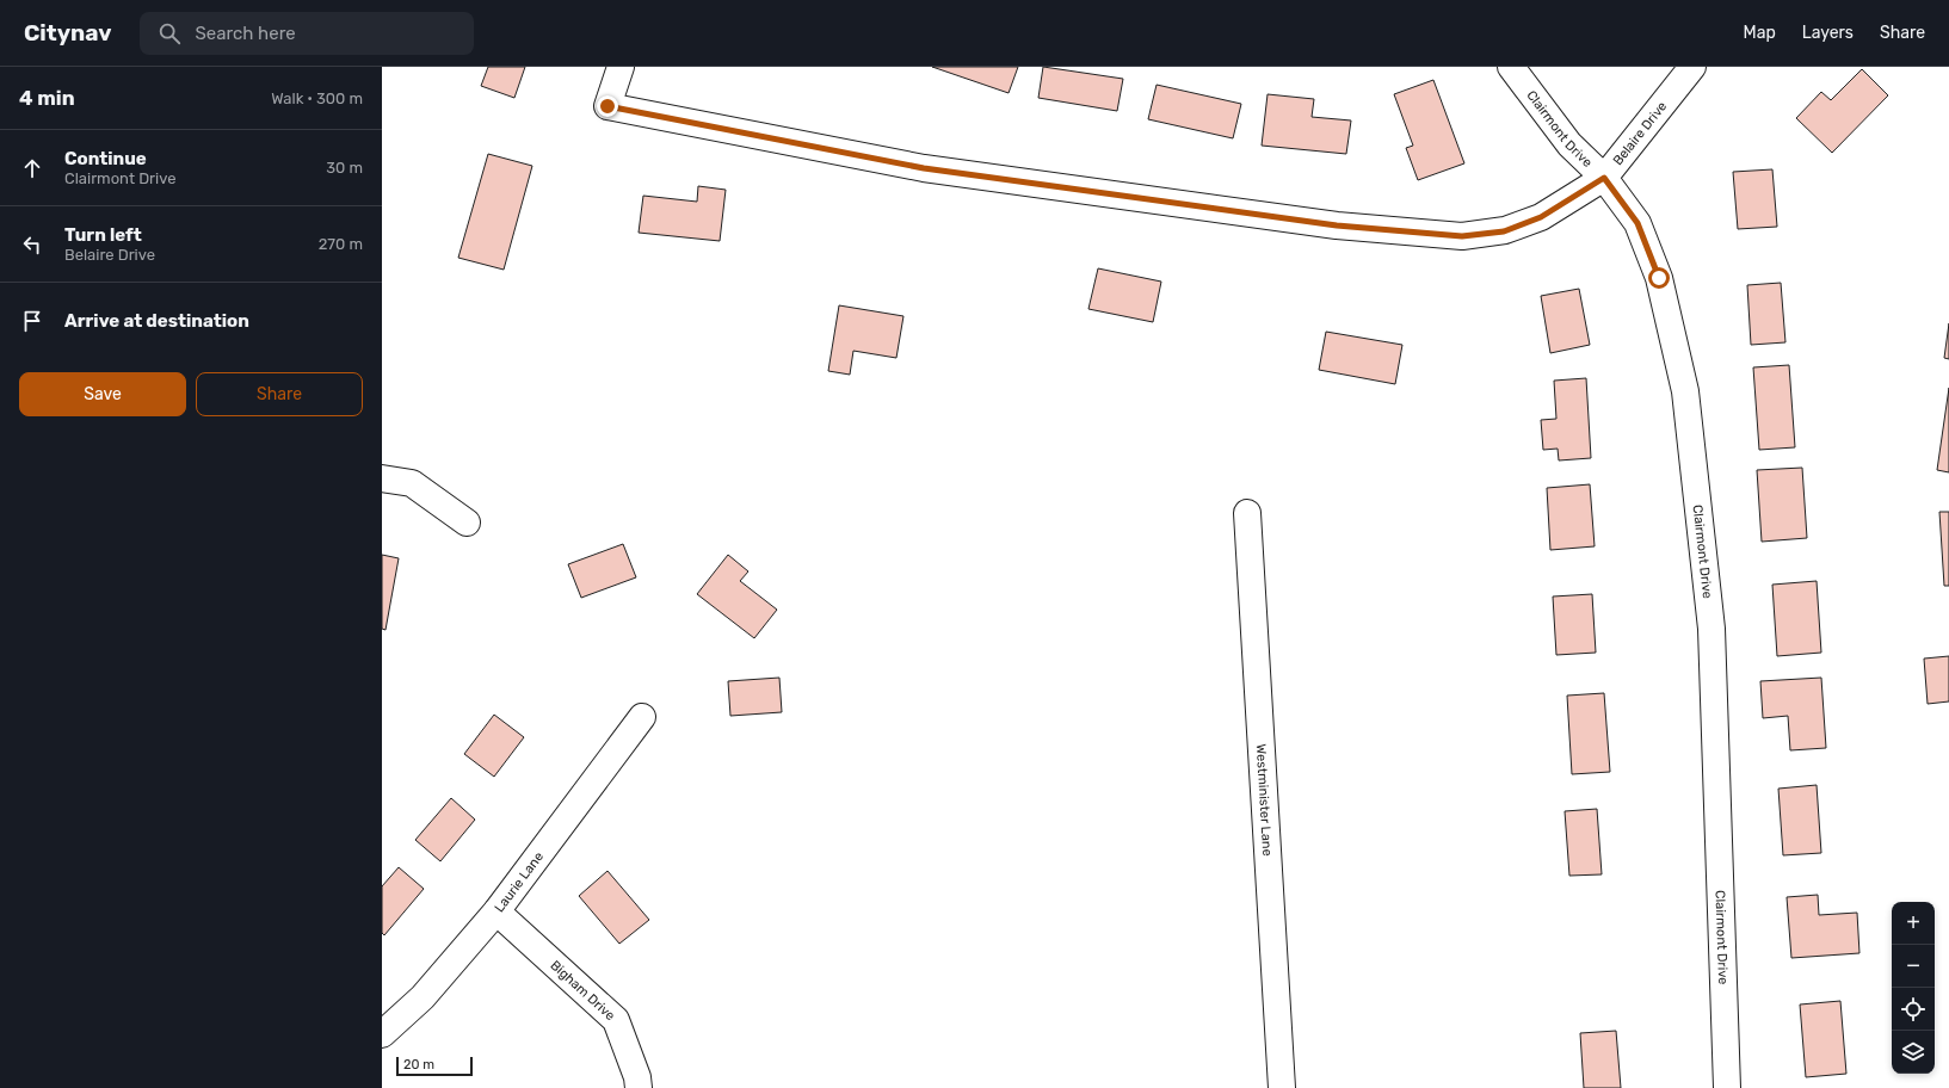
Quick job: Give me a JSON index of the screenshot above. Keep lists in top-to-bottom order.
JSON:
{
  "streets": {
    "street": [
      "Clairmont Drive",
      "Belaire Drive",
      "Westminister Lane",
      "Laurie Lane",
      "Bigham Drive"
    ]
  },
  "crossings": [
    ["Clairmont Drive", "Belaire Drive"],
    ["Laurie Lane", "Bigham Drive"]
  ],
  "scale_bar": "20 m",
  "page": {
    "header": "Citynav",
    "search": "Search here",
    "nav": ["Map", "Layers", "Share"],
    "heading": ["4 min", "Walk · 300 m"],
    "list": [
      ["Continue", "Clairmont Drive", "30 m"],
      ["Turn left", "Belaire Drive", "270 m"],
      "Arrive at destination"
    ],
    "buttons": ["Save", "Share"],
    "map_buttons": ["+", "−"],
    "scale": "20 m"
  }
}
